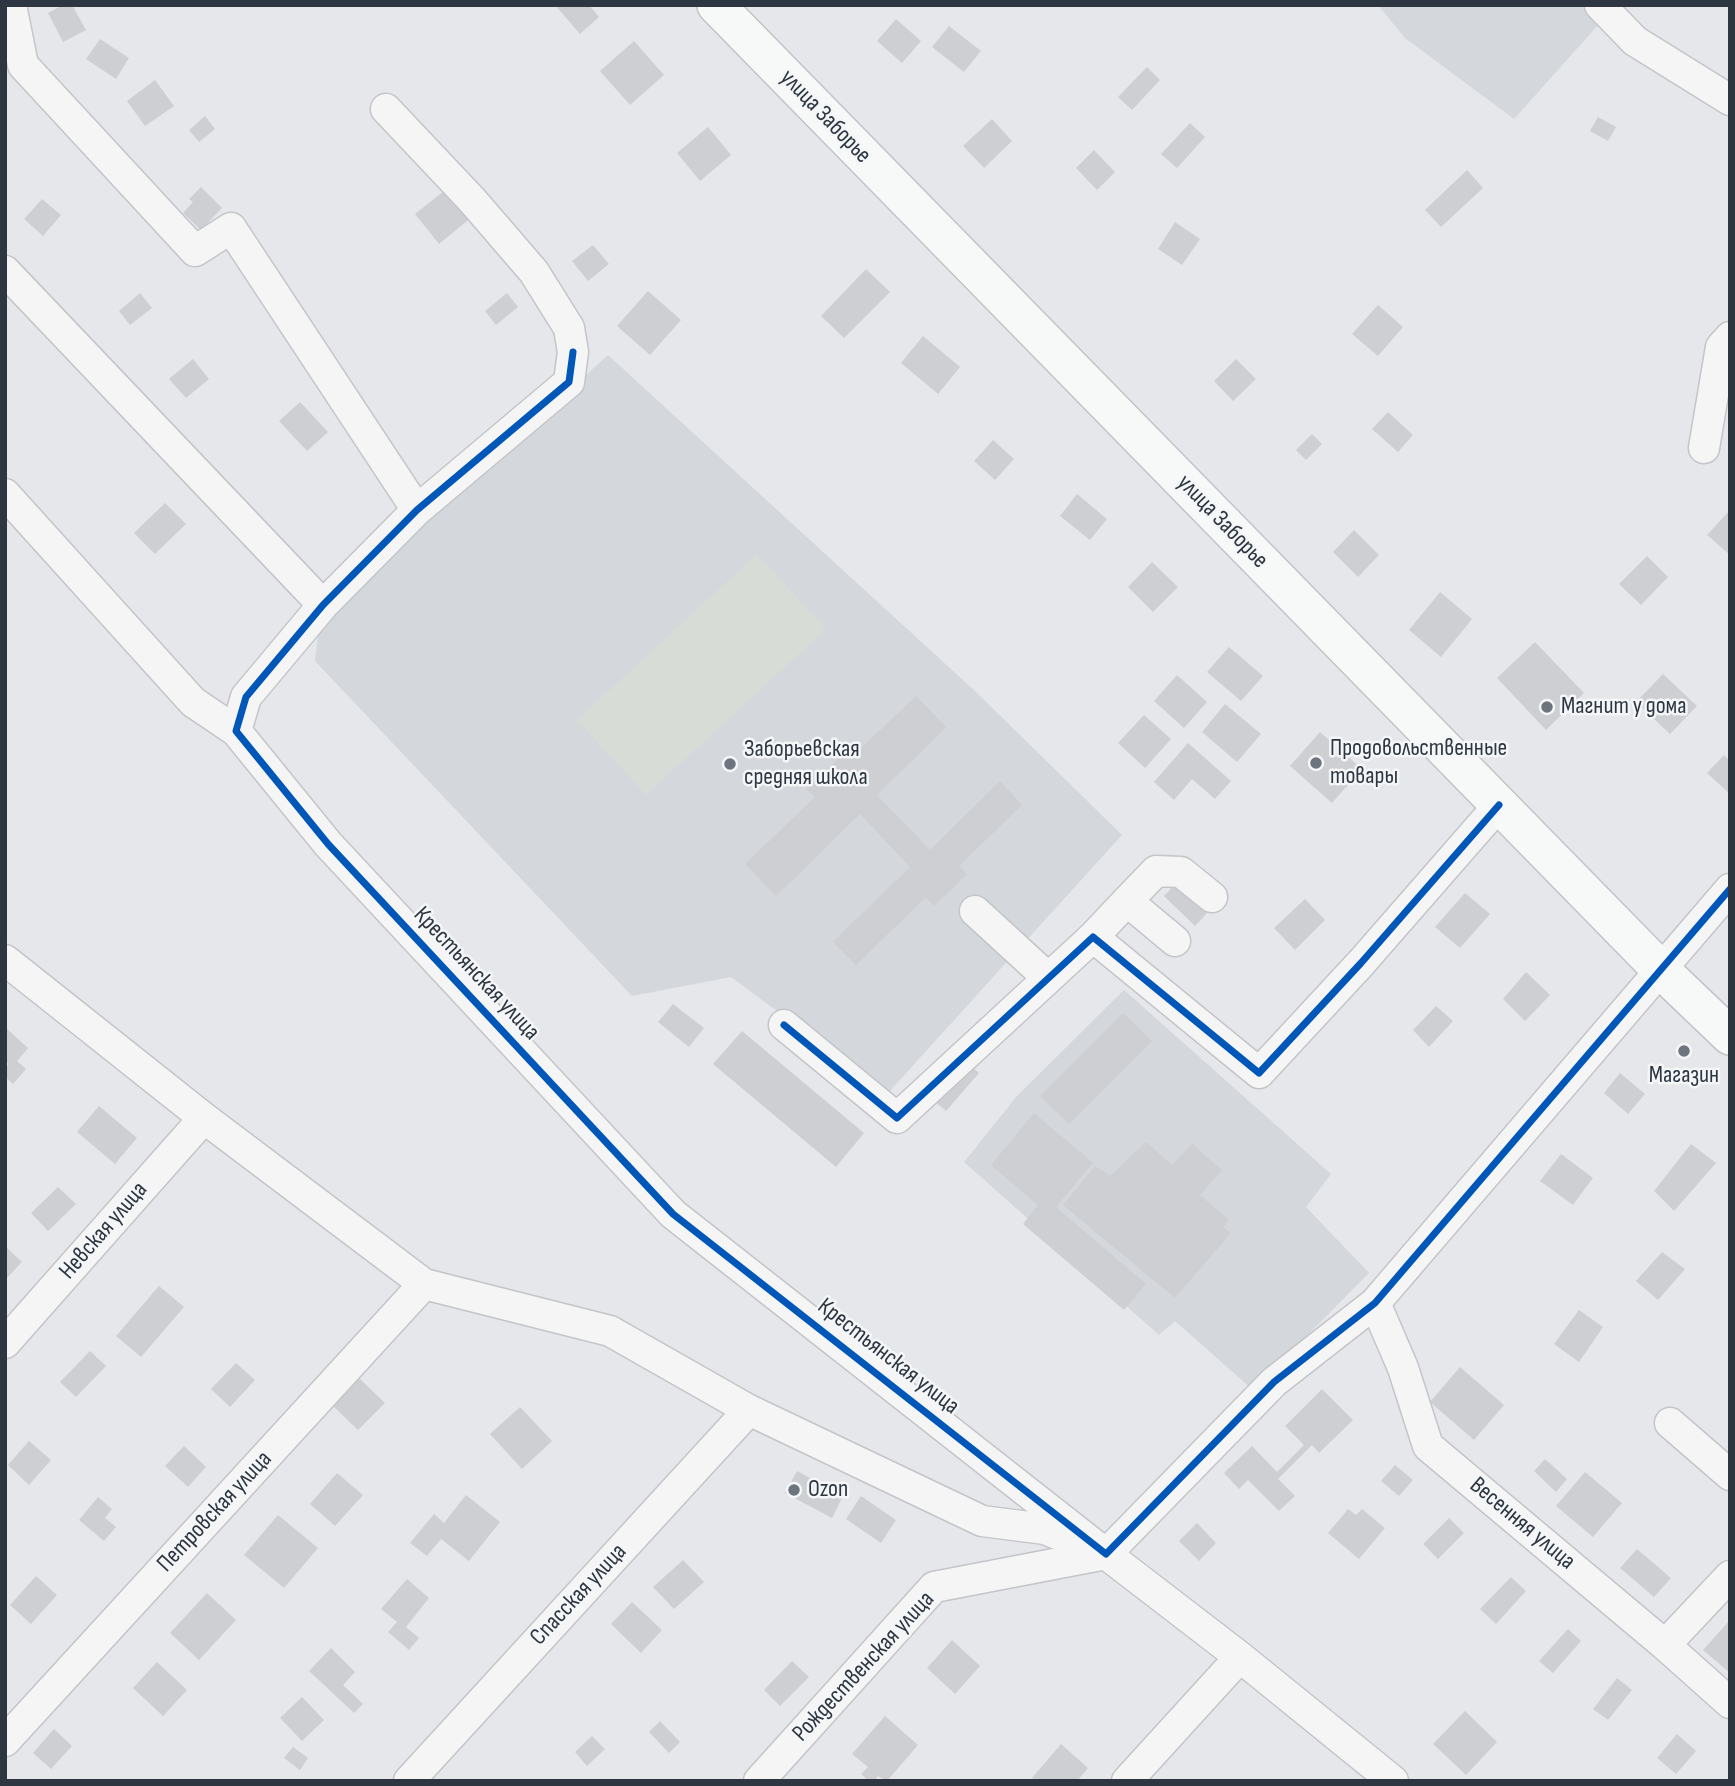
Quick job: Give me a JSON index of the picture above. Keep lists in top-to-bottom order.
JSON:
{
  "streets": {
    "main road": ["улица Заборье"],
    "street": [
      "Крестьянская улица",
      "Невская улица",
      "Петровская улица",
      "Весенняя улица",
      "Спасская улица",
      "Рождественская улица"
    ]
  },
  "crossings": [
    ["Крестьянская улица", "Рождественская улица"]
  ],
  "places": [
    "Магнит у дома",
    "Продовольственные товары",
    "Заборьевская средняя школа",
    "Магазин",
    "Ozon"
  ]
}
